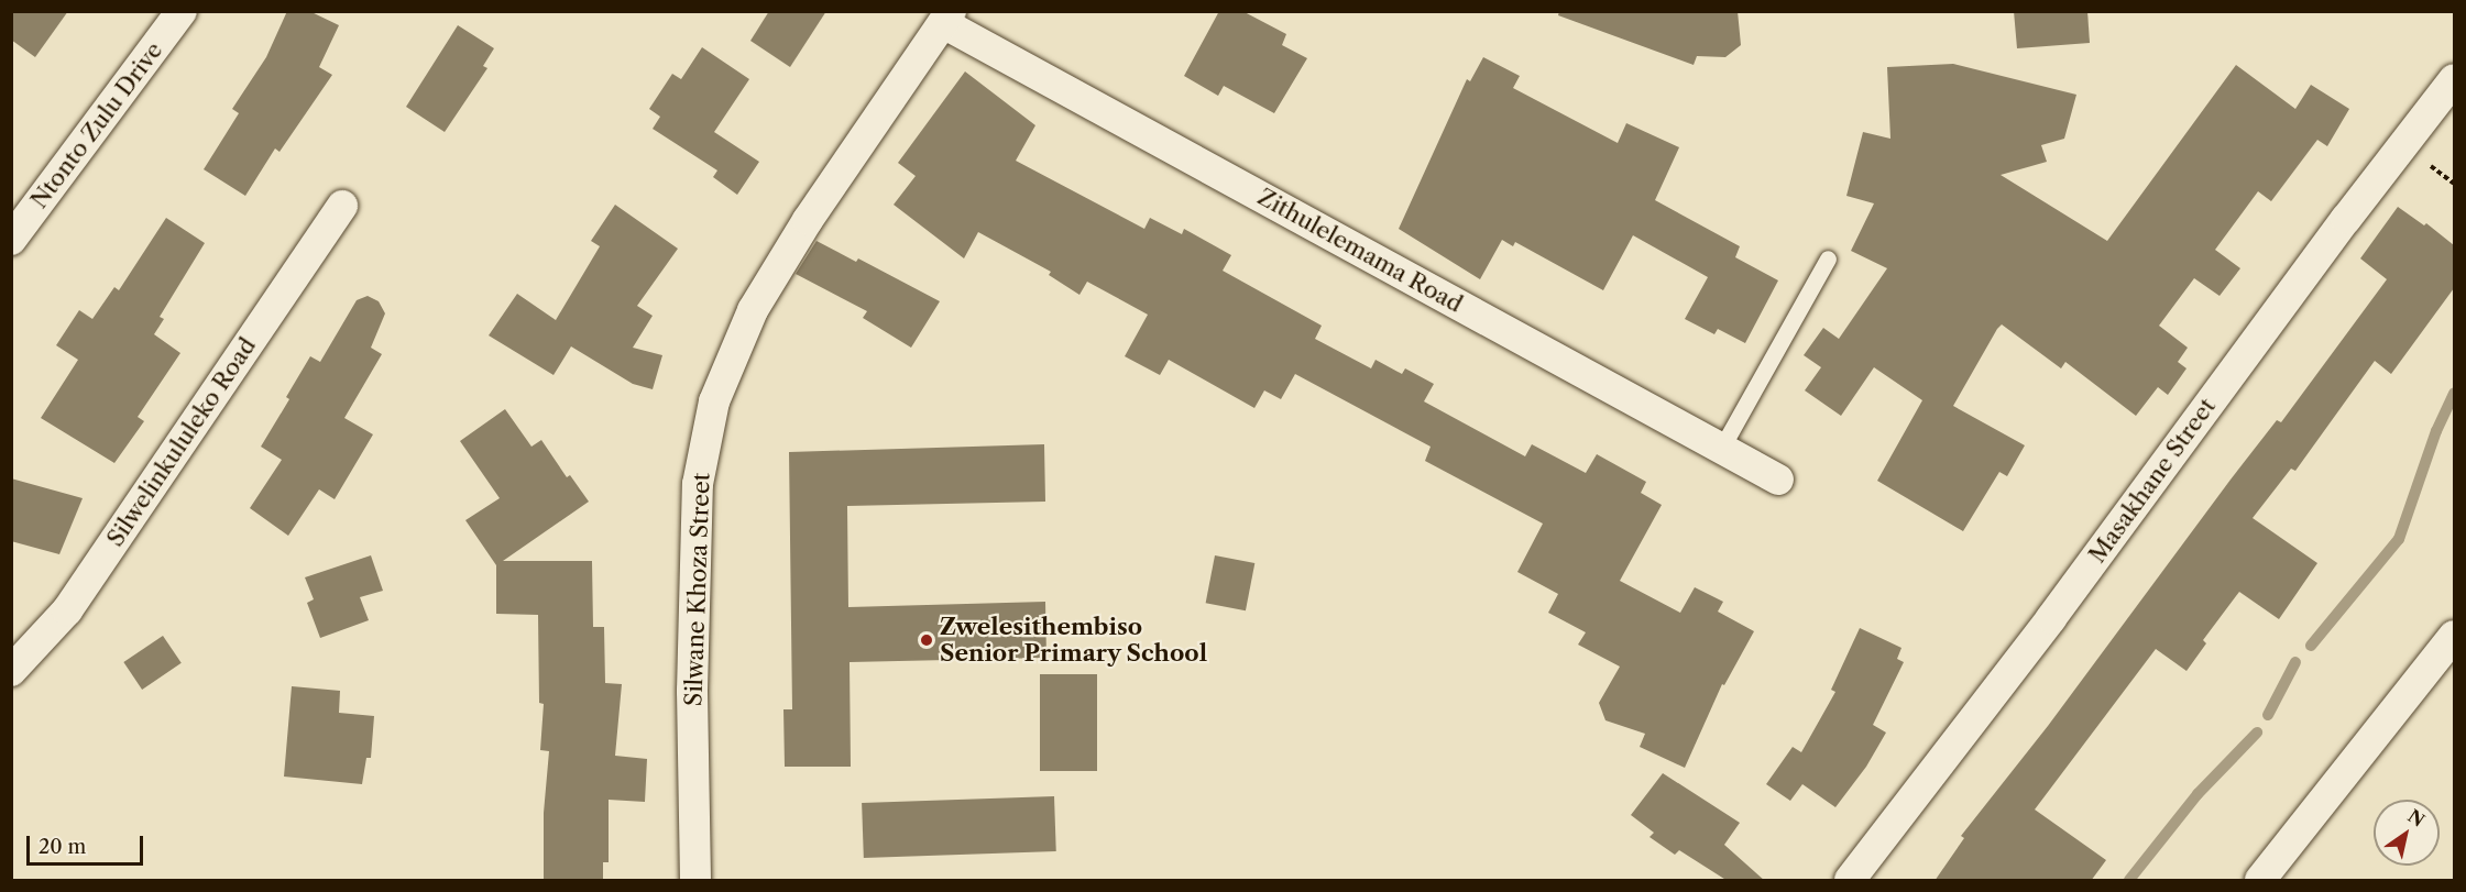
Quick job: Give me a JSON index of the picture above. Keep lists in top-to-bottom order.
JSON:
{
  "streets": {
    "street": [
      "Ntonto Zulu Drive",
      "Zithulelemama Road",
      "Silwelinkululeko Road",
      "Masakhane Street",
      "Silwane Khoza Street"
    ]
  },
  "crossings": [
    ["Zithulelemama Road", "Silwane Khoza Street"]
  ],
  "places": ["Zwelesithembiso Senior Primary School"],
  "scale_bar": "20 m",
  "north": "top right"
}
